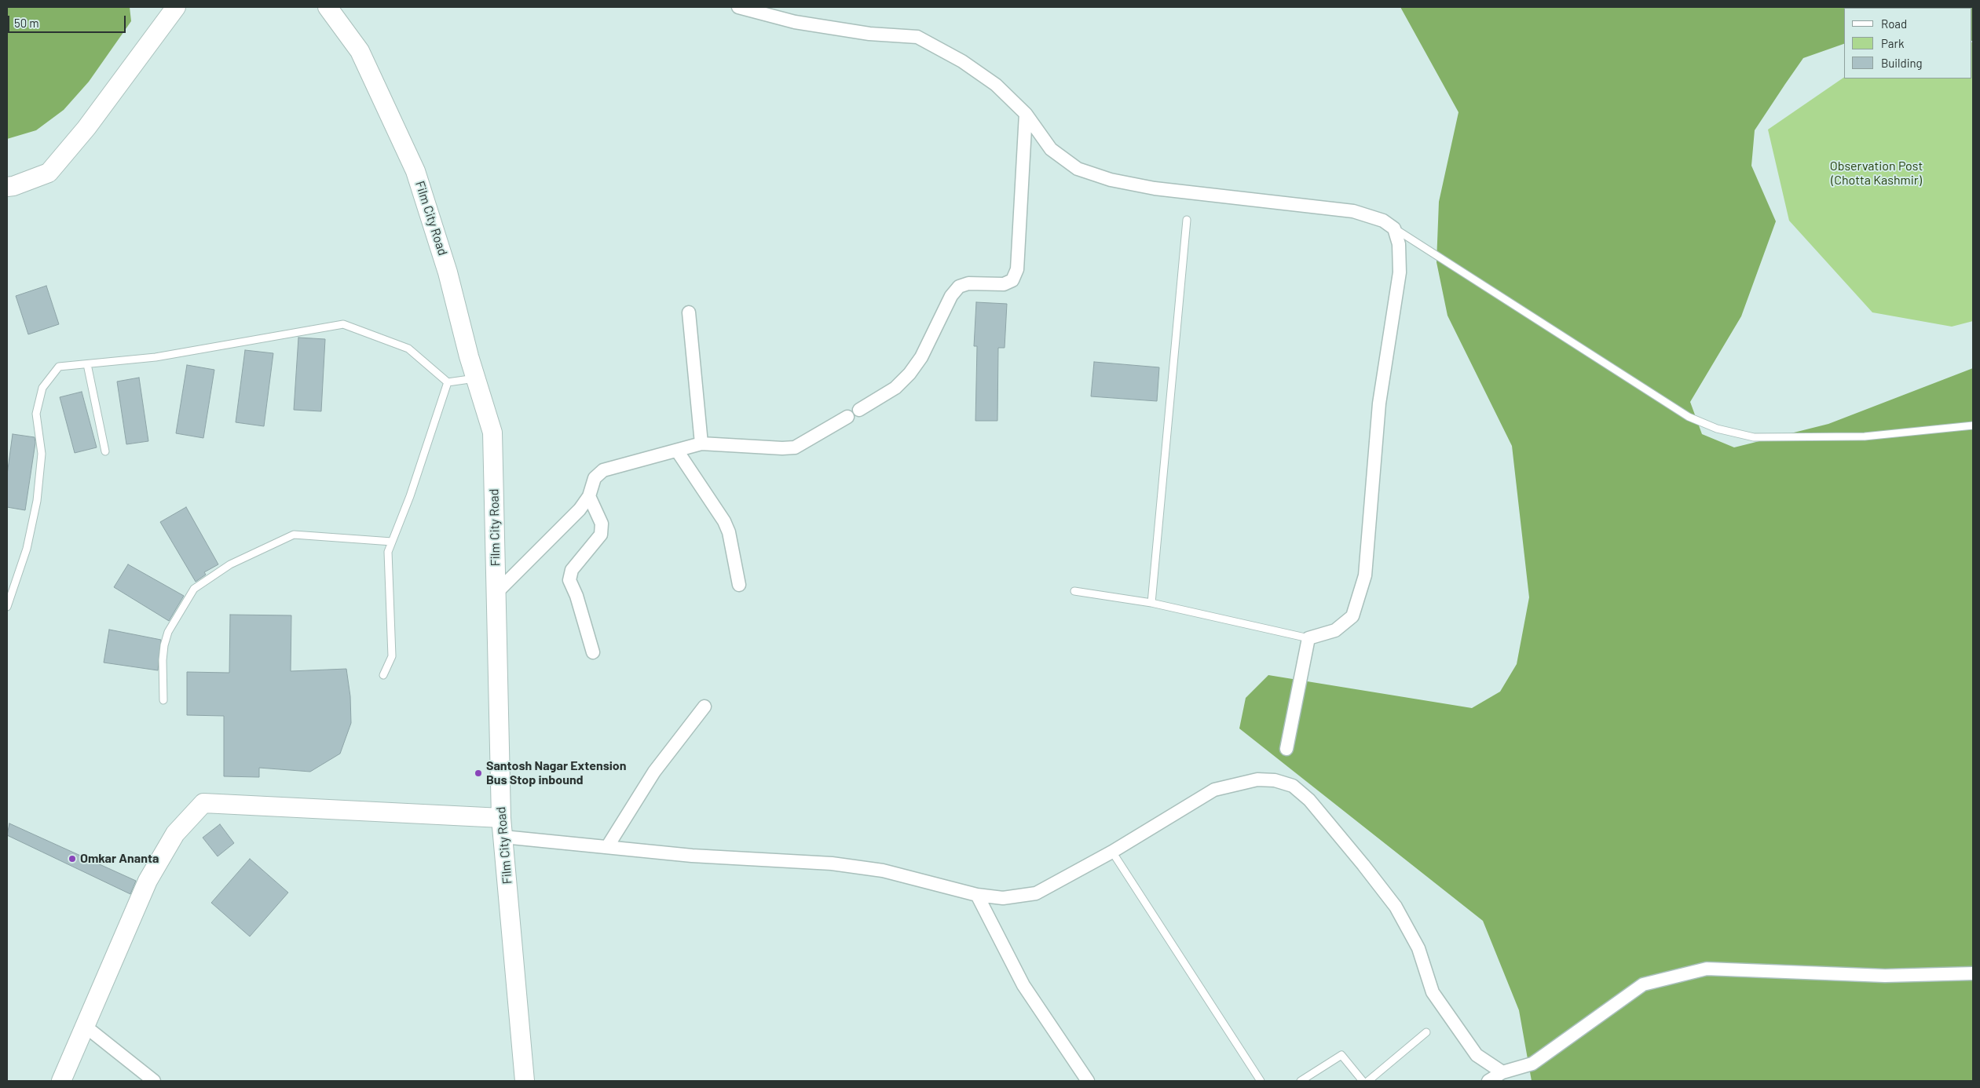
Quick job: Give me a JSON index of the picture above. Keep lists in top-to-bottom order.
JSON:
{
  "streets": {
    "street": ["Film City Road"]
  },
  "parks": ["Observation Post (Chotta Kashmir)"],
  "places": ["Santosh Nagar Extension Bus Stop inbound", "Omkar Ananta"],
  "legend": ["Road", "Park", "Building"],
  "scale_bar": "50 m"
}
